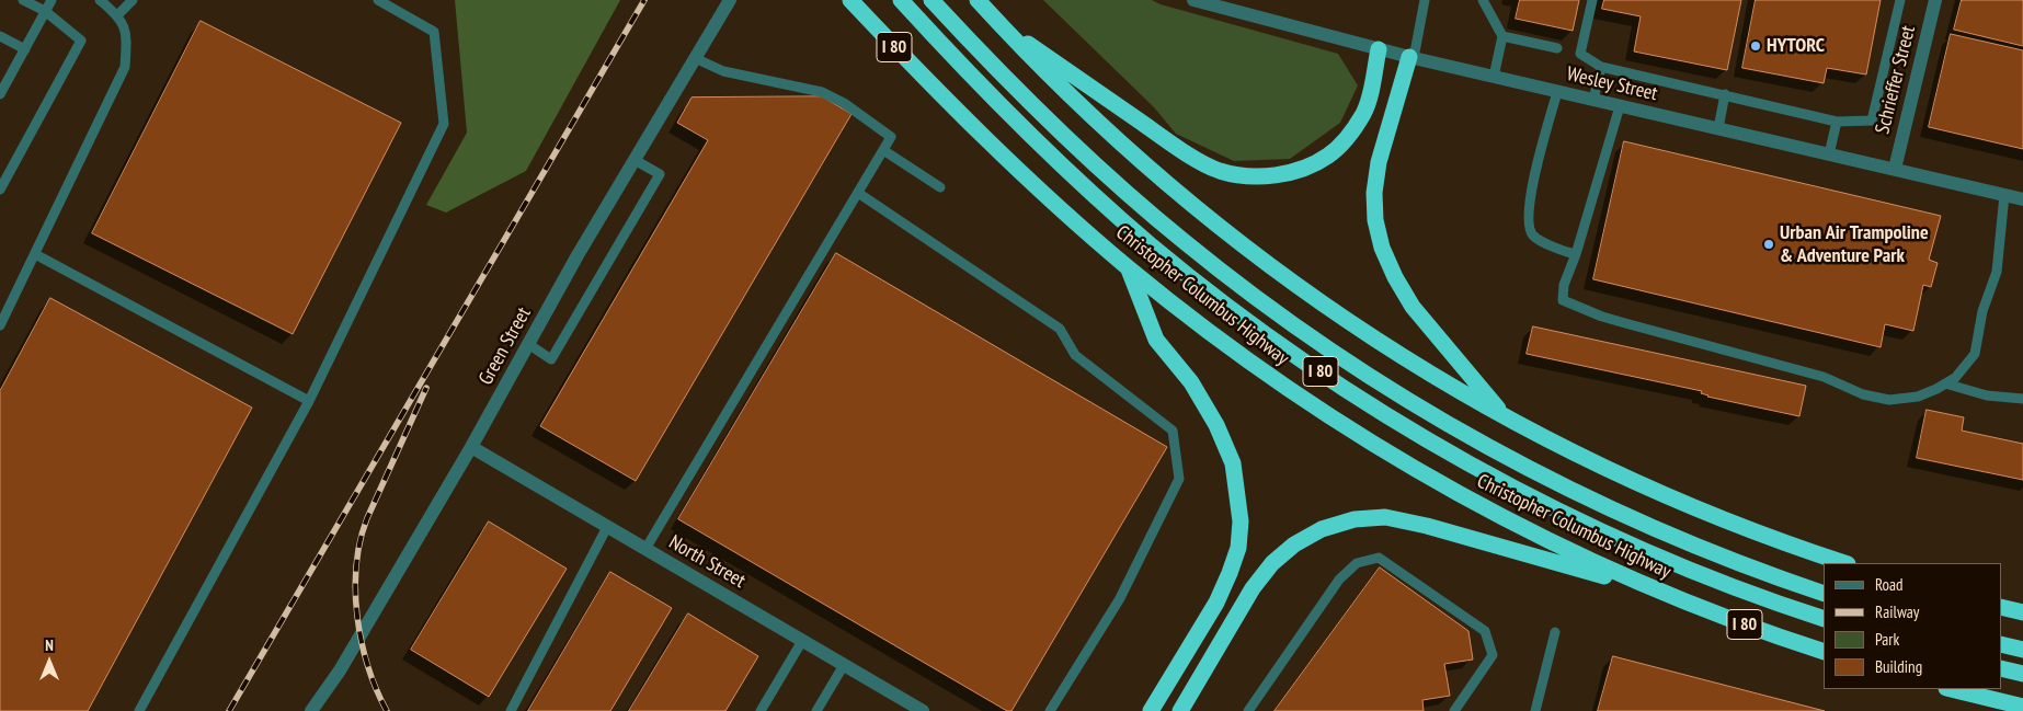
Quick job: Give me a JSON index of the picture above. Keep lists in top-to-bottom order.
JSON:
{
  "streets": {
    "highway": ["I 80", "Christopher Columbus Highway"],
    "street": [
      "Schrieffer Street",
      "Wesley Street",
      "Green Street",
      "North Street"
    ]
  },
  "crossings": [
    ["Schrieffer Street", "Wesley Street"],
    ["Green Street", "North Street"]
  ],
  "places": ["HYTORC", "Urban Air Trampoline & Adventure Park"],
  "legend": [
    "Road",
    "Railway",
    "Park",
    "Building"
  ],
  "north": "top"
}
